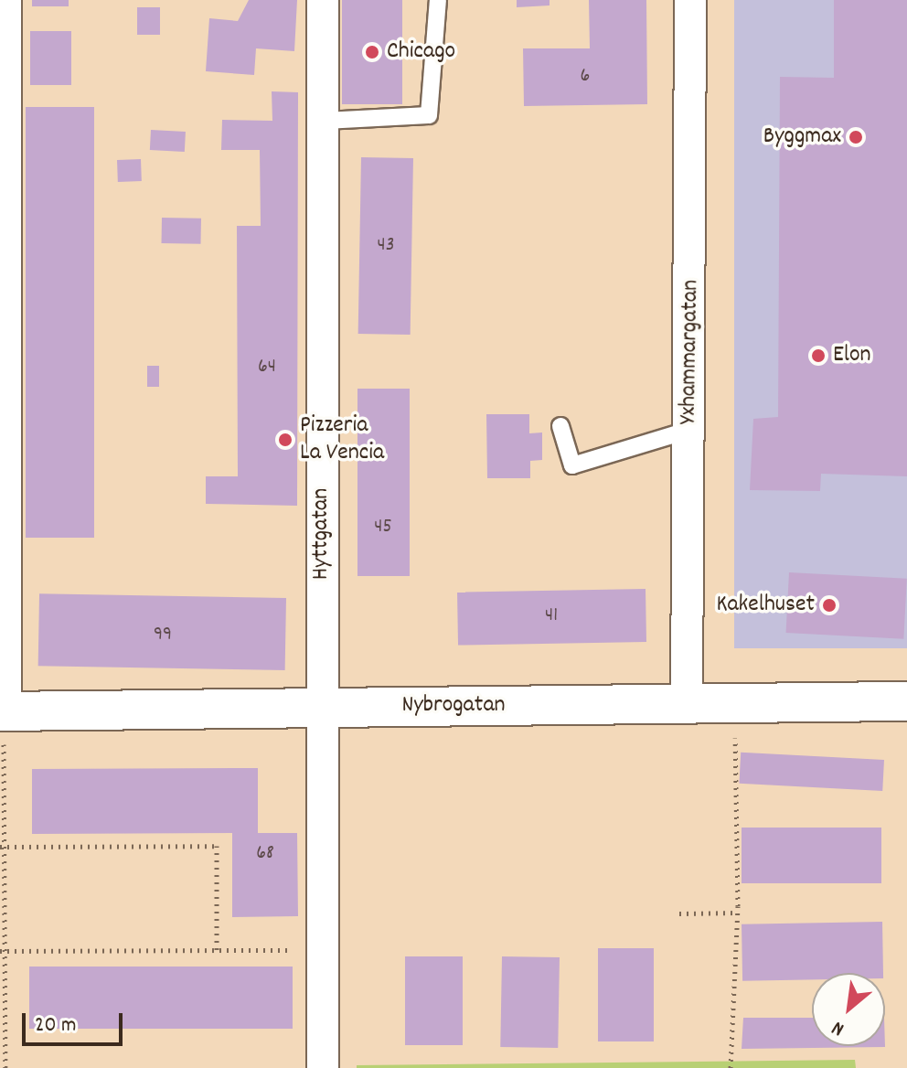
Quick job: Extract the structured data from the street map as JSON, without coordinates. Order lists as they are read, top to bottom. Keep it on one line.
{"streets":{"street":["Yxhammargatan","Hyttgatan","Nybrogatan"]},"crossings":[["Yxhammargatan","Nybrogatan"],["Hyttgatan","Nybrogatan"]],"places":["Chicago","Byggmax","Elon","Pizzeria La Vencia","Kakelhuset"],"house_numbers":["6","43","64","45","41","99","68"],"scale_bar":"20 m","north":"bottom left"}
